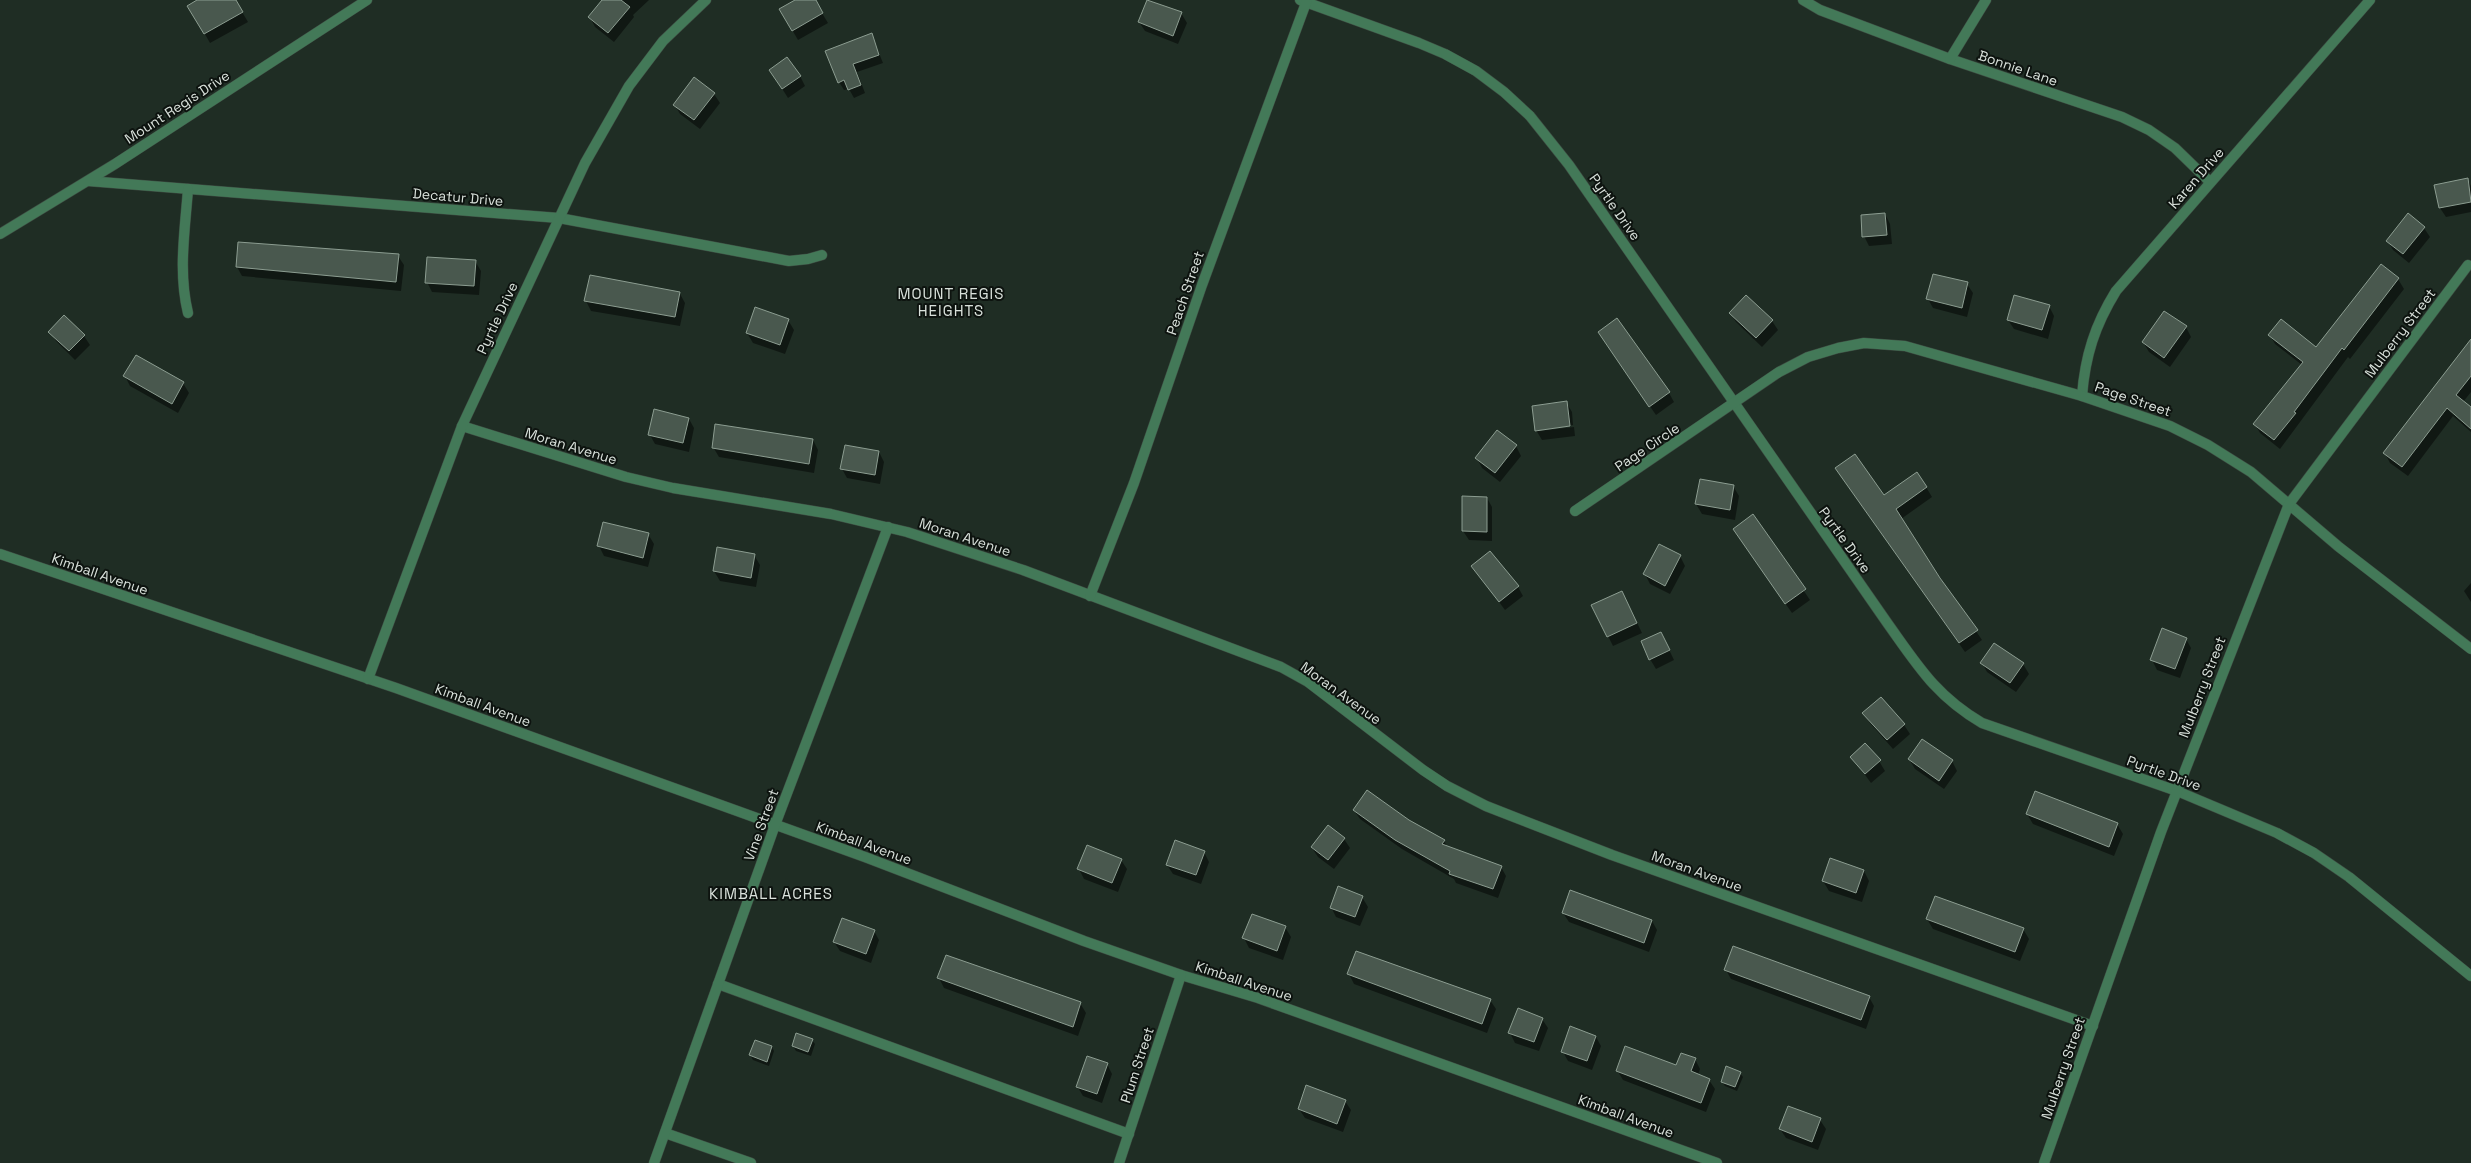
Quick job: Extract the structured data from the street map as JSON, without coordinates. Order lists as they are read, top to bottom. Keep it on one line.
{"streets":{"street":["Bonnie Lane","Mount Regis Drive","Karen Drive","Decatur Drive","Pyrtle Drive","Peach Street","Mulberry Street","Page Street","Moran Avenue","Page Circle","Kimball Avenue","Vine Street","Plum Street"]},"crossings":[["Bonnie Lane","Karen Drive"],["Mount Regis Drive","Decatur Drive"],["Karen Drive","Page Street"],["Decatur Drive","Pyrtle Drive"],["Pyrtle Drive","Peach Street"],["Pyrtle Drive","Mulberry Street"],["Pyrtle Drive","Page Street"],["Pyrtle Drive","Moran Avenue"],["Pyrtle Drive","Page Circle"],["Pyrtle Drive","Kimball Avenue"],["Peach Street","Moran Avenue"],["Mulberry Street","Page Street"],["Mulberry Street","Moran Avenue"],["Page Street","Page Circle"],["Moran Avenue","Vine Street"],["Kimball Avenue","Vine Street"],["Kimball Avenue","Plum Street"]],"districts":["MOUNT REGIS HEIGHTS","KIMBALL ACRES"]}
